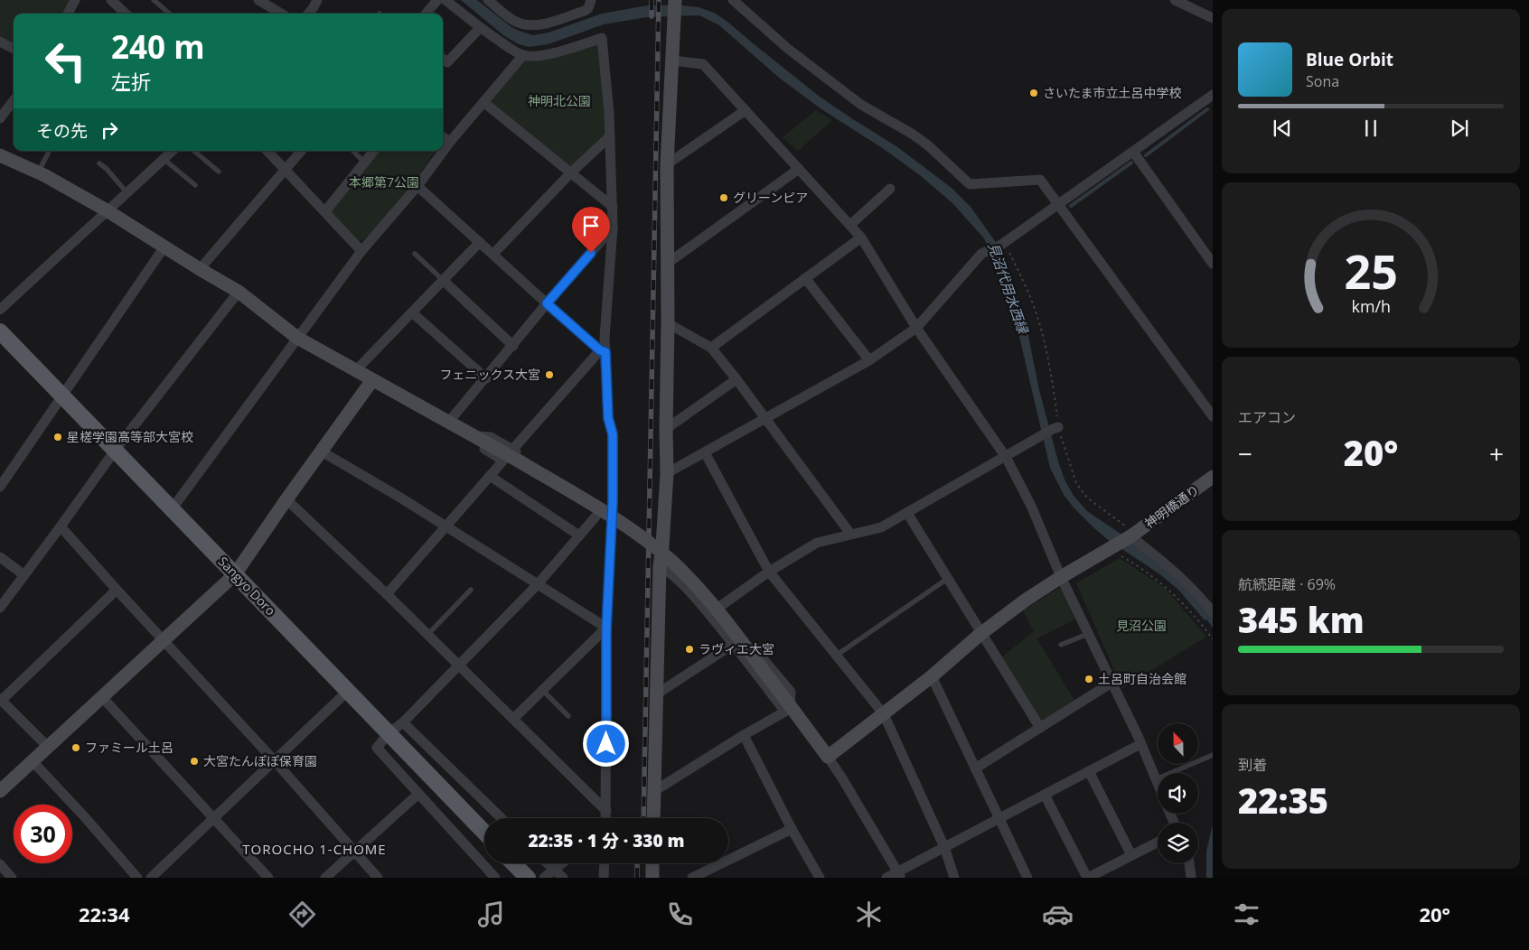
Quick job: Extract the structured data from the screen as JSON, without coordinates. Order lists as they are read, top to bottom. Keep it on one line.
{"streets":{"main road":["Sangyo Doro"],"street":["神明橋通り"]},"districts":["TOROCHO 1-CHOME"],"water":["見沼代用水西縁"],"parks":["神明北公園","本郷第7公園","見沼公園"],"places":["さいたま市立土呂中学校","グリーンピア","フェニックス大宮","星槎学園高等部大宮校","ラヴィエ大宮","土呂町自治会館","ファミール土呂","大宮たんぽぽ保育園"],"north":"top","page":{"turn":["240 m","左折"],"song":["Blue Orbit","Sona"],"then":"その先","tile":["エアコン",["航続距離 · 69%","345 km"],["到着","22:35"]],"heat":["−","20°","+"],"limit":"30","trip":"22:35 · 1 分 · 330 m","tabs":["22:34","20°"],"gauge":["25","km/h"]}}
